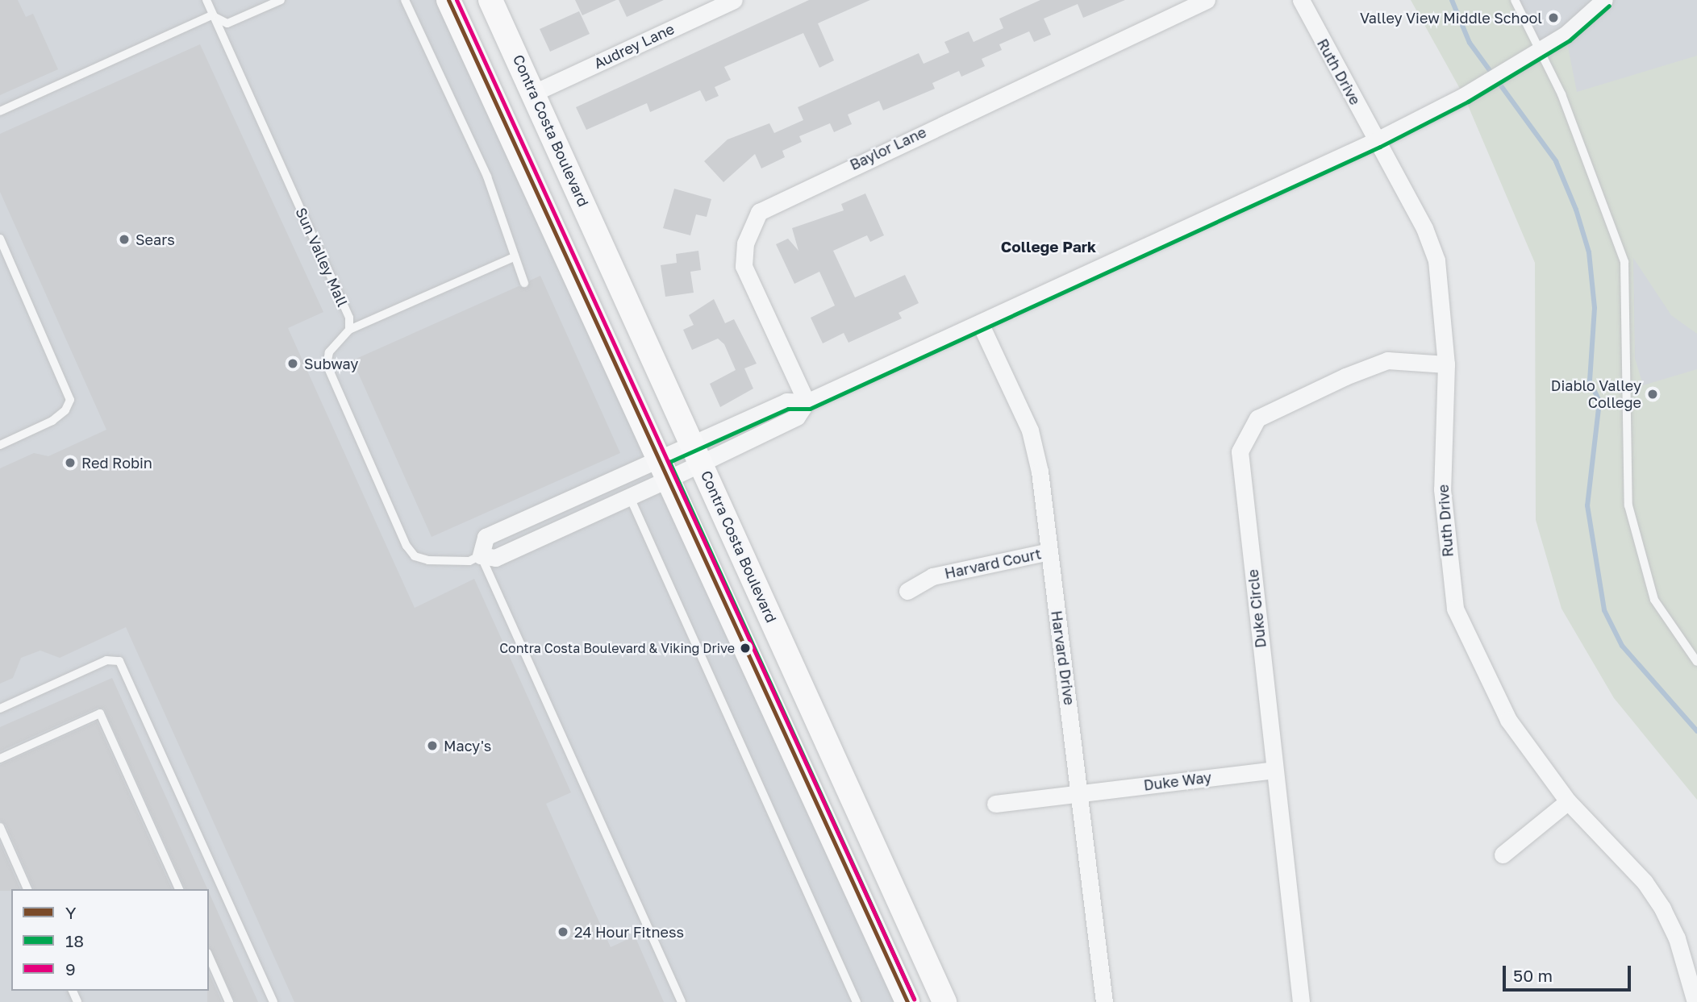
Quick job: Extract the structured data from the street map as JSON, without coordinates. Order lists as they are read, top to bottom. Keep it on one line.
{"streets":{"main road":["Contra Costa Boulevard"],"street":["Audrey Lane","Ruth Drive","Baylor Lane","Harvard Court","Duke Circle","Harvard Drive","Duke Way"],"lane":["Sun Valley Mall"]},"crossings":[["Audrey Lane","Contra Costa Boulevard"],["Ruth Drive","Duke Circle"],["Harvard Court","Harvard Drive"],["Duke Circle","Duke Way"],["Harvard Drive","Duke Way"]],"districts":["College Park"],"places":["Valley View Middle School","Sears","Subway","Diablo Valley College","Red Robin","Contra Costa Boulevard & Viking Drive","Macy's","24 Hour Fitness"],"lines":["transit line Y","transit line 9","transit line 18"],"legend":["Y","18","9"],"scale_bar":"50 m"}
